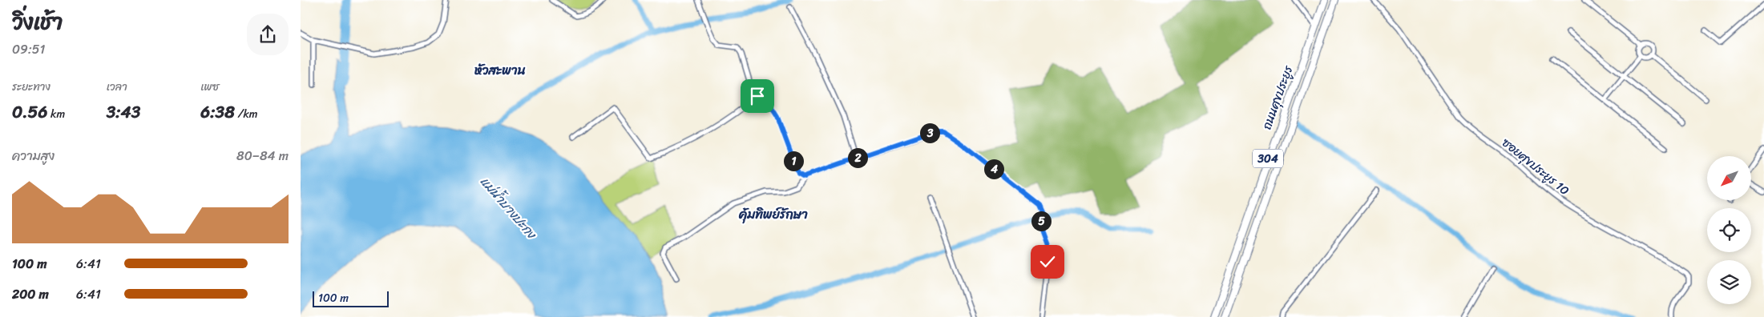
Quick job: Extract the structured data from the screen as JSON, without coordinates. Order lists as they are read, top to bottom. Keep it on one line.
{"streets":{"main road":["ถนนศุขประยูร","304"],"street":["ซอยศุขประยูร 10"]},"districts":["หัวสะพาน","คุ้มทิพย์รักษา"],"water":["แม่น้ำบางปะกง"],"scale_bar":"100 m","north":"bottom left","page":{"heading":["วิ่งเช้า","09:51"],"stats":[["ระยะทาง","0.56 km"],["เวลา","3:43"],["เพซ","6:38 /km"]],"pins":["3","2","1","4","5"],"chart":["ความสูง","80–84 m"],"list":[{"name":"100 m","note":"6:41"},{"name":"200 m","note":"6:41"}],"scale":"100 m"}}
